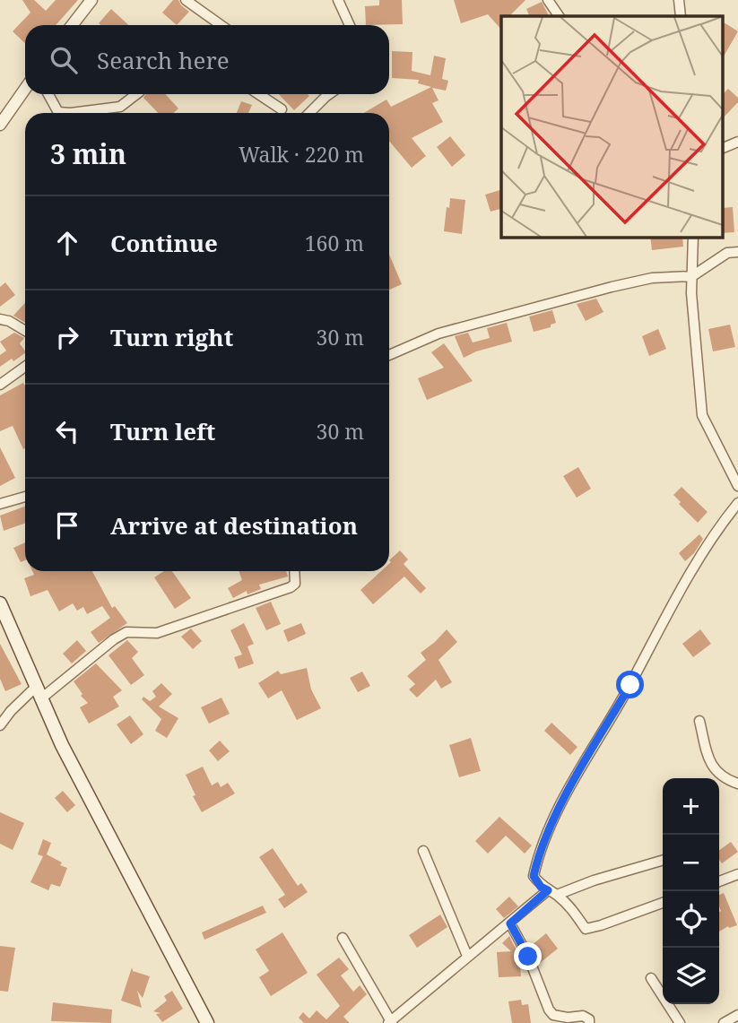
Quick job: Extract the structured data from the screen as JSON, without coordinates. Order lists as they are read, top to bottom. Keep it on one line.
{"page":{"search":"Search here","heading":["3 min","Walk · 220 m"],"list":[["Continue","160 m"],["Turn right","30 m"],["Turn left","30 m"],"Arrive at destination"],"map_buttons":["+","−"]}}
